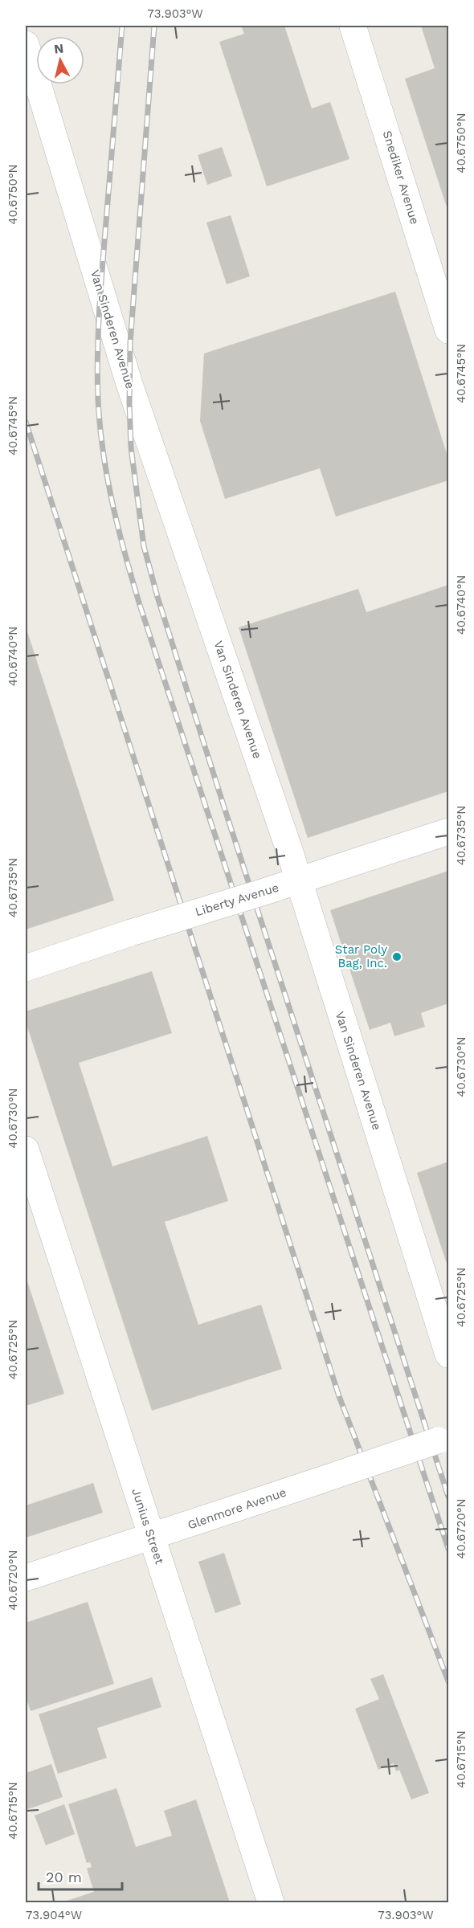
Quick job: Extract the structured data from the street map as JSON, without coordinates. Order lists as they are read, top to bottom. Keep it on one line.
{"streets":{"street":["Snediker Avenue","Van Sinderen Avenue","Liberty Avenue","Glenmore Avenue","Junius Street"]},"crossings":[["Van Sinderen Avenue","Liberty Avenue"],["Glenmore Avenue","Junius Street"]],"places":["Star Poly Bag, Inc."],"scale_bar":"20 m","north":"top","coordinates":["73.903°W","40.6750°N","40.6745°N","40.6740°N","40.6735°N","40.6730°N","40.6725°N","40.6720°N","40.6715°N","73.904°W"]}
